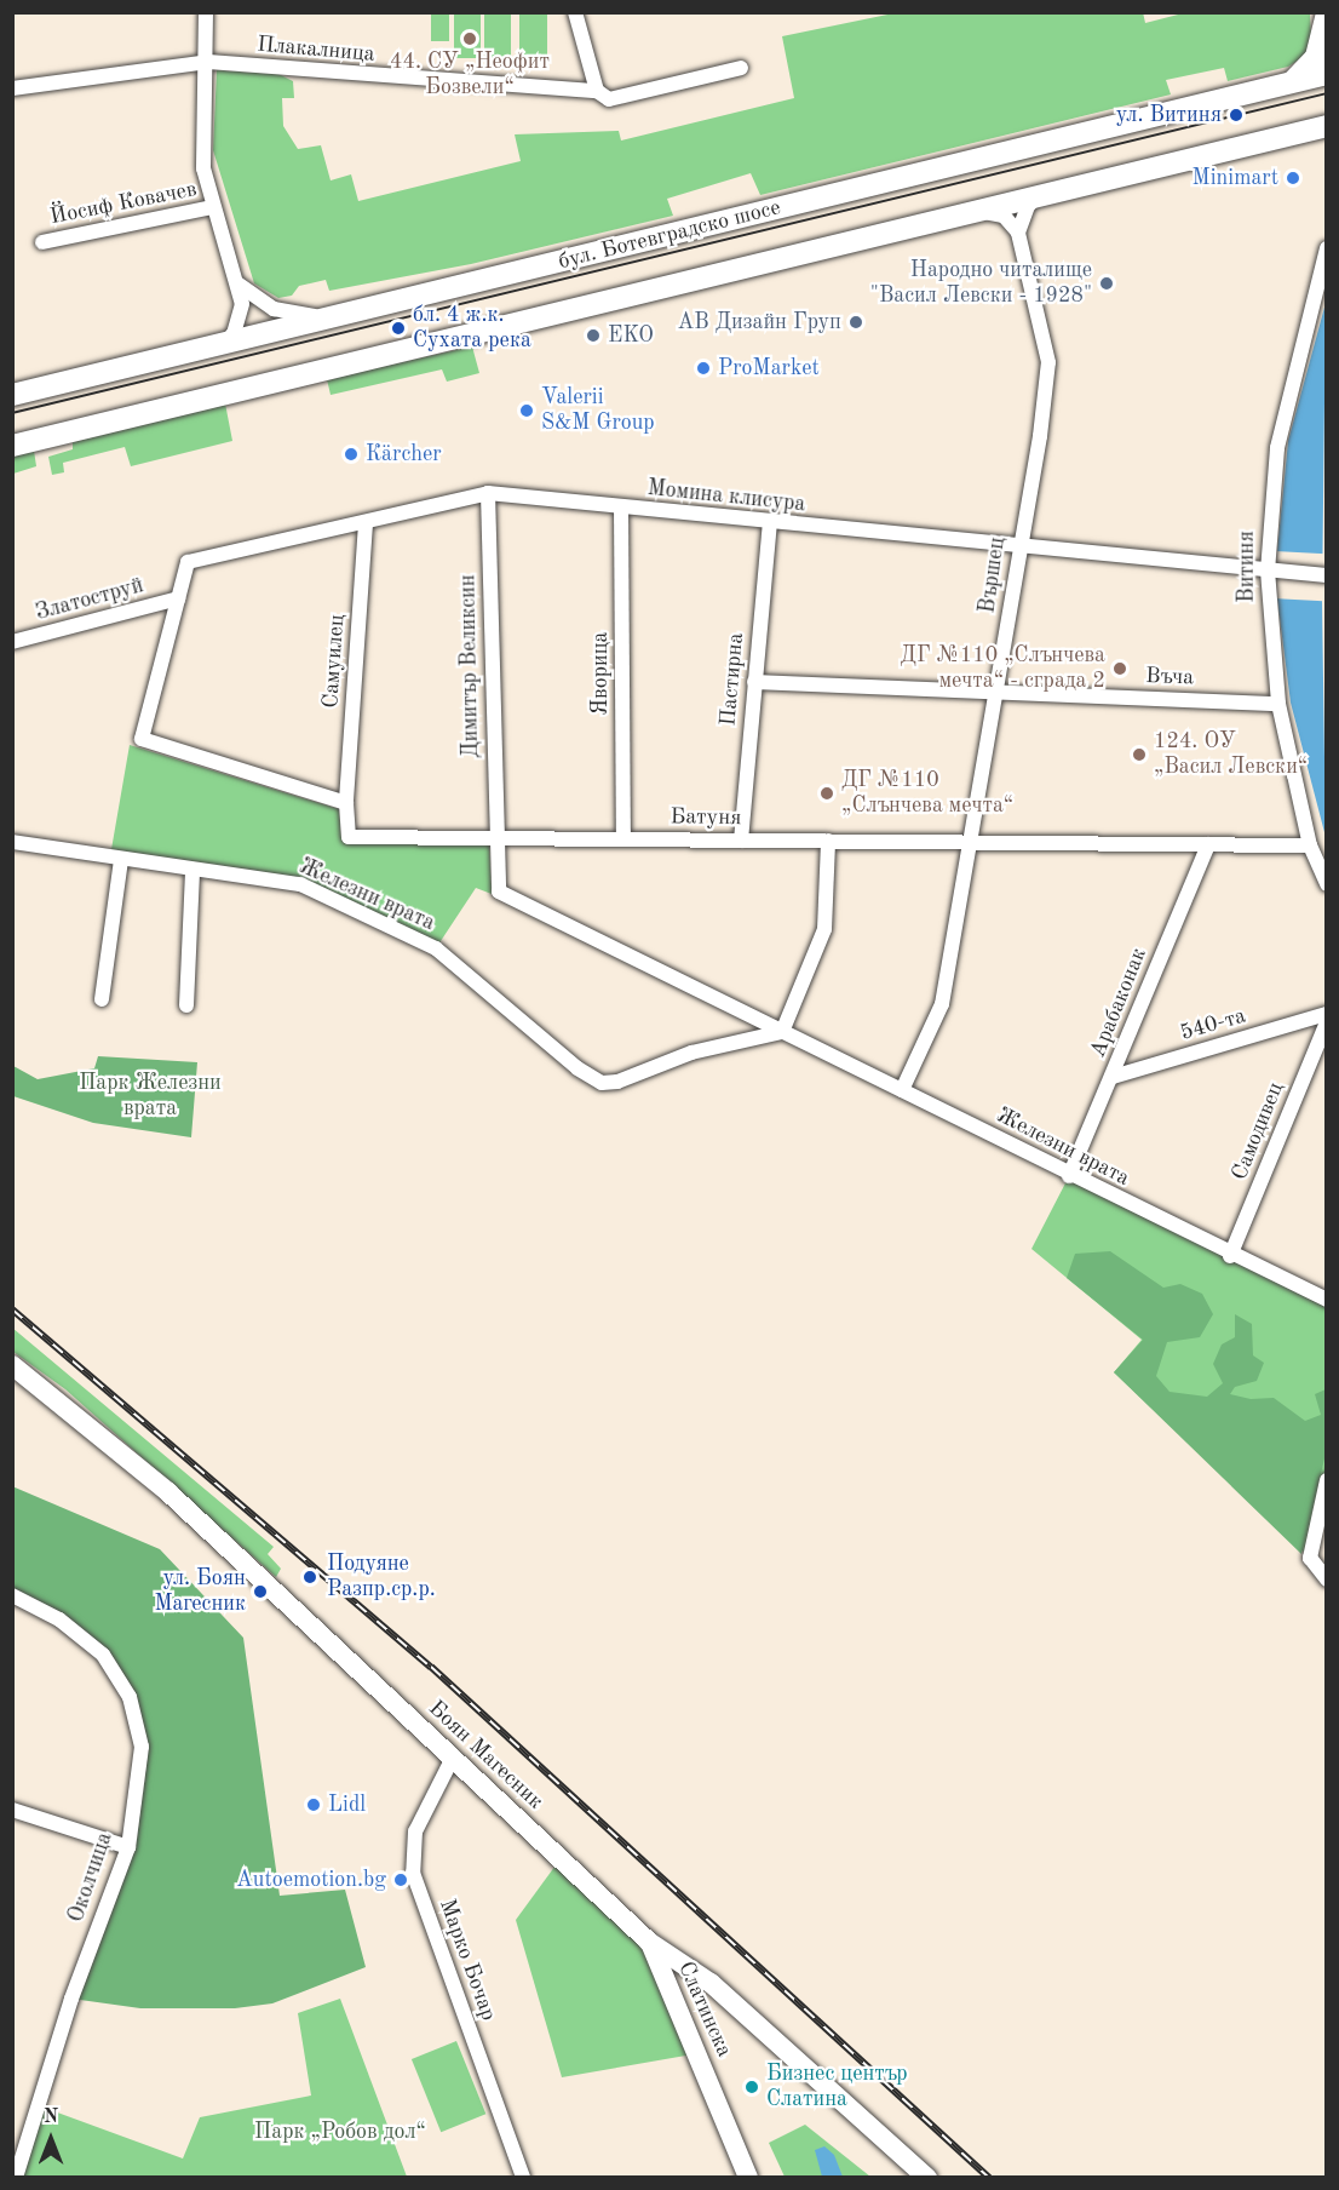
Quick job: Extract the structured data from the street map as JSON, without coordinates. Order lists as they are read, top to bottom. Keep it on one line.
{"streets":{"main road":["бул. Ботевградско шосе"],"street":["Плакалница","Йосиф Ковачев","Момина клисура","Витиня","Вършец","Златоструй","Самуилец","Димитър Великсин","Яворица","Въча","Пастирна","Батуня","Железни врата","Арабаконак","540-та","Самодивец","Боян Магесник","Околчица","Марко Бочар","Слатинска"]},"crossings":[["Момина клисура","Витиня"],["Момина клисура","Вършец"],["Момина клисура","Златоструй"],["Момина клисура","Самуилец"],["Момина клисура","Димитър Великсин"],["Момина клисура","Яворица"],["Момина клисура","Пастирна"],["Витиня","Въча"],["Витиня","Батуня"],["Вършец","Въча"],["Вършец","Батуня"],["Вършец","Железни врата"],["Самуилец","Батуня"],["Димитър Великсин","Батуня"],["Димитър Великсин","Железни врата"],["Яворица","Батуня"],["Въча","Пастирна"],["Пастирна","Батуня"],["Батуня","Железни врата"],["Батуня","Арабаконак"],["Железни врата","Арабаконак"],["Железни врата","Самодивец"],["Арабаконак","540-та"],["Боян Магесник","Марко Бочар"],["Боян Магесник","Слатинска"]],"parks":["Парк Железни врата","Парк „Робов дол“"],"places":["44. СУ „Неофит Бозвели“","ул. Витиня","Minimart","Народно читалище \"Васил Левски - 1928\"","АВ Дизайн Груп","бл. 4 ж.к. Сухата река","EKO","ProMarket","Valerii S&M Group","Кärcher","ДГ №110 „Слънчева мечта“ - сграда 2","124. ОУ „Васил Левски“","ДГ №110 „Слънчева мечта“","Подуяне Разпр.ср.р.","ул. Боян Магесник","Lidl","Autoemotion.bg","Бизнес център Слатина"],"north":"top"}
